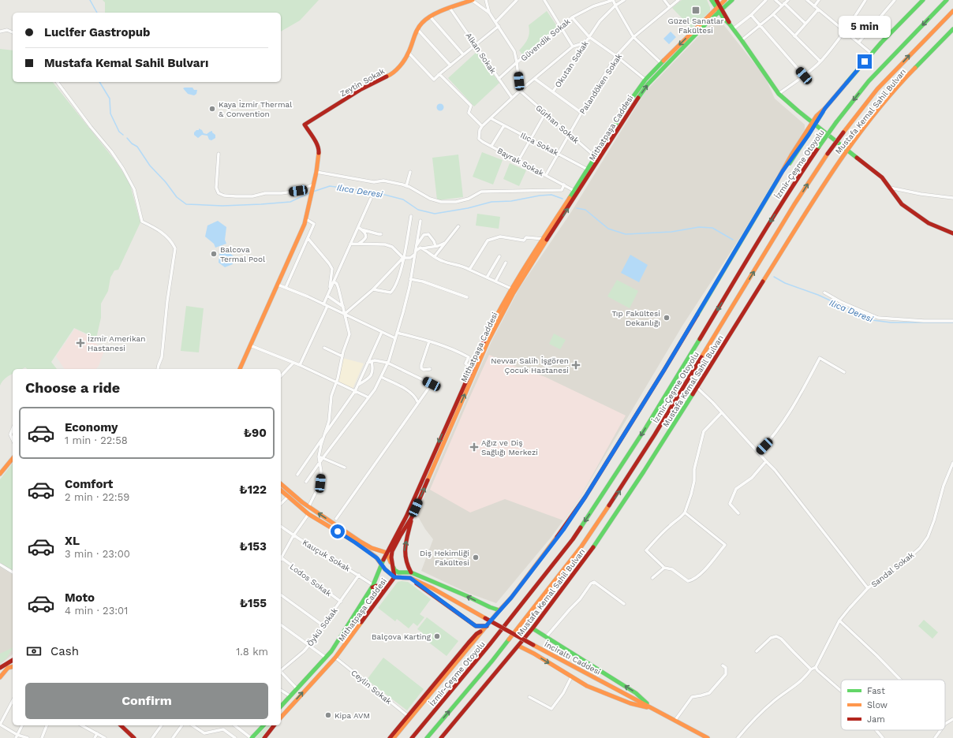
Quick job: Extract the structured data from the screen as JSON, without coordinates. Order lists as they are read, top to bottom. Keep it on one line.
{"streets":{"main road":["Zeytin Sokak","Mustafa Kemal Sahil Bulvarı","Mithatpaşa Caddesi","İzmir-Çeşme Otoyolu","İnciraltı Caddesi"],"street":["Güvendik Sokak","Alkan Sokak","Okutan Sokak","Palandöken Sokak","Gürhan Sokak","Ilıca Sokak","Bayrak Sokak","Kauçuk Sokak","Sandal Sokak","Lodos Sokak","Öykü Sokak","Ceylin Sokak"]},"crossings":[["Güvendik Sokak","Alkan Sokak"],["Alkan Sokak","Zeytin Sokak"],["Palandöken Sokak","Gürhan Sokak"],["Palandöken Sokak","Ilıca Sokak"],["Palandöken Sokak","Bayrak Sokak"],["Gürhan Sokak","Mithatpaşa Caddesi"],["Mithatpaşa Caddesi","Ilıca Sokak"],["Mithatpaşa Caddesi","Bayrak Sokak"],["Mithatpaşa Caddesi","Kauçuk Sokak"],["Mithatpaşa Caddesi","Ceylin Sokak"],["Kauçuk Sokak","Öykü Sokak"],["Lodos Sokak","Öykü Sokak"]],"water":["Ilıca Deresi"],"places":{"transit":["Güzel Sanatlar Fakültesi"],"other":["Kaya İzmir Thermal & Convention","Balcova Termal Pool","Tıp Fakültesi Dekanlığı","Diş Hekimliği Fakültesi","Balçova Karting","Kipa AVM"],"health":["İzmir Amerikan Hastanesi","Nevvar Salih İşgören Çocuk Hastanesi","Ağız ve Diş Sağlığı Merkezi"]},"legend":["Fast","Slow","Jam"],"page":{"banner":["Luclfer Gastropub","Mustafa Kemal Sahil Bulvarı"],"bubble":"5 min","heading":"Choose a ride","list":[{"name":"Economy","note":"1 min · 22:58","value":"₺90"},{"name":"Comfort","note":"2 min · 22:59","value":"₺122"},{"name":"XL","note":"3 min · 23:00","value":"₺153"},{"name":"Moto","note":"4 min · 23:01","value":"₺155"}],"pay":["Cash","1.8 km"],"buttons":"Confirm"}}
